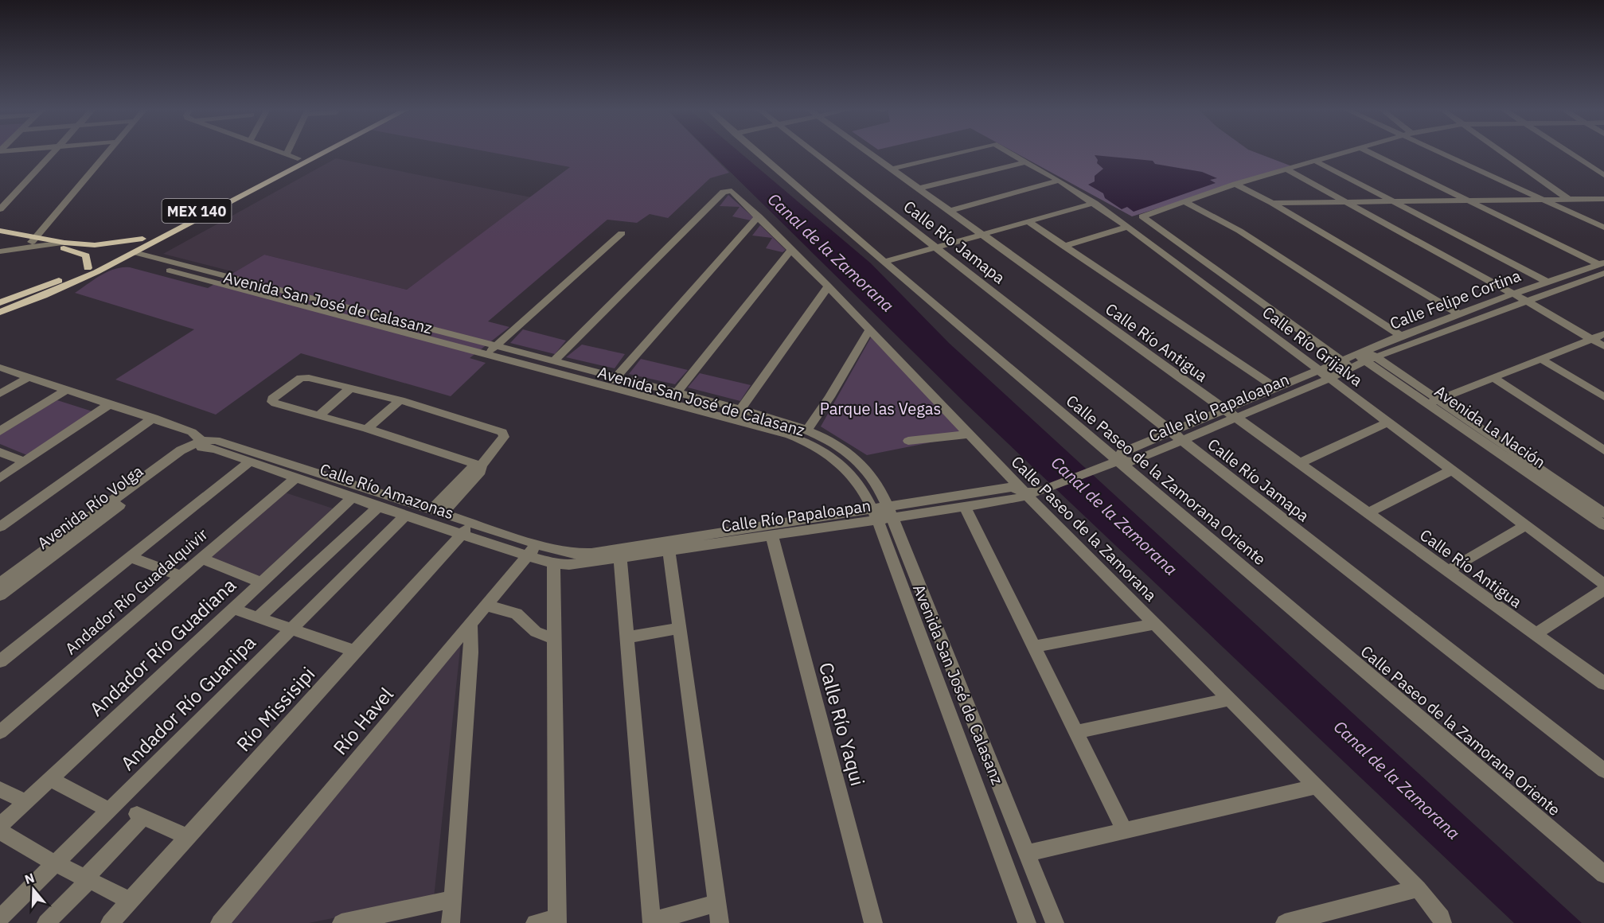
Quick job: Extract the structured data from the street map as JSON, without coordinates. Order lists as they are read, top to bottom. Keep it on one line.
{"streets":{"main road":["MEX 140"],"street":["Calle Río Jamapa","Calle Felipe Cortina","Avenida San José de Calasanz","Calle Río Antigua","Calle Río Grijalva","Calle Río Papaloapan","Avenida La Nación","Calle Paseo de la Zamorana Oriente","Calle Río Amazonas","Avenida Río Volga","Calle Paseo de la Zamorana","Andador Río Guadalquivir","Andador Río Guadiana","Andador Río Guanipa","Río Missisipi","Río Havel","Calle Río Yaqui"]},"crossings":[["MEX 140","Avenida San José de Calasanz"],["Calle Río Jamapa","Calle Río Papaloapan"],["Calle Felipe Cortina","Calle Río Grijalva"],["Calle Felipe Cortina","Calle Río Papaloapan"],["Calle Felipe Cortina","Avenida La Nación"],["Avenida San José de Calasanz","Calle Río Papaloapan"],["Avenida San José de Calasanz","Calle Paseo de la Zamorana"],["Calle Río Antigua","Calle Río Grijalva"],["Calle Río Antigua","Calle Río Papaloapan"],["Calle Río Grijalva","Calle Río Papaloapan"],["Calle Río Papaloapan","Calle Paseo de la Zamorana Oriente"],["Calle Río Papaloapan","Calle Río Amazonas"],["Calle Río Papaloapan","Calle Paseo de la Zamorana"],["Calle Río Papaloapan","Calle Río Yaqui"],["Calle Río Amazonas","Avenida Río Volga"],["Calle Río Amazonas","Andador Río Guadalquivir"],["Calle Río Amazonas","Andador Río Guadiana"],["Calle Río Amazonas","Andador Río Guanipa"],["Calle Río Amazonas","Río Missisipi"],["Calle Río Amazonas","Río Havel"]],"water":["Canal de la Zamorana"],"parks":["Parque las Vegas"],"north":"top"}
